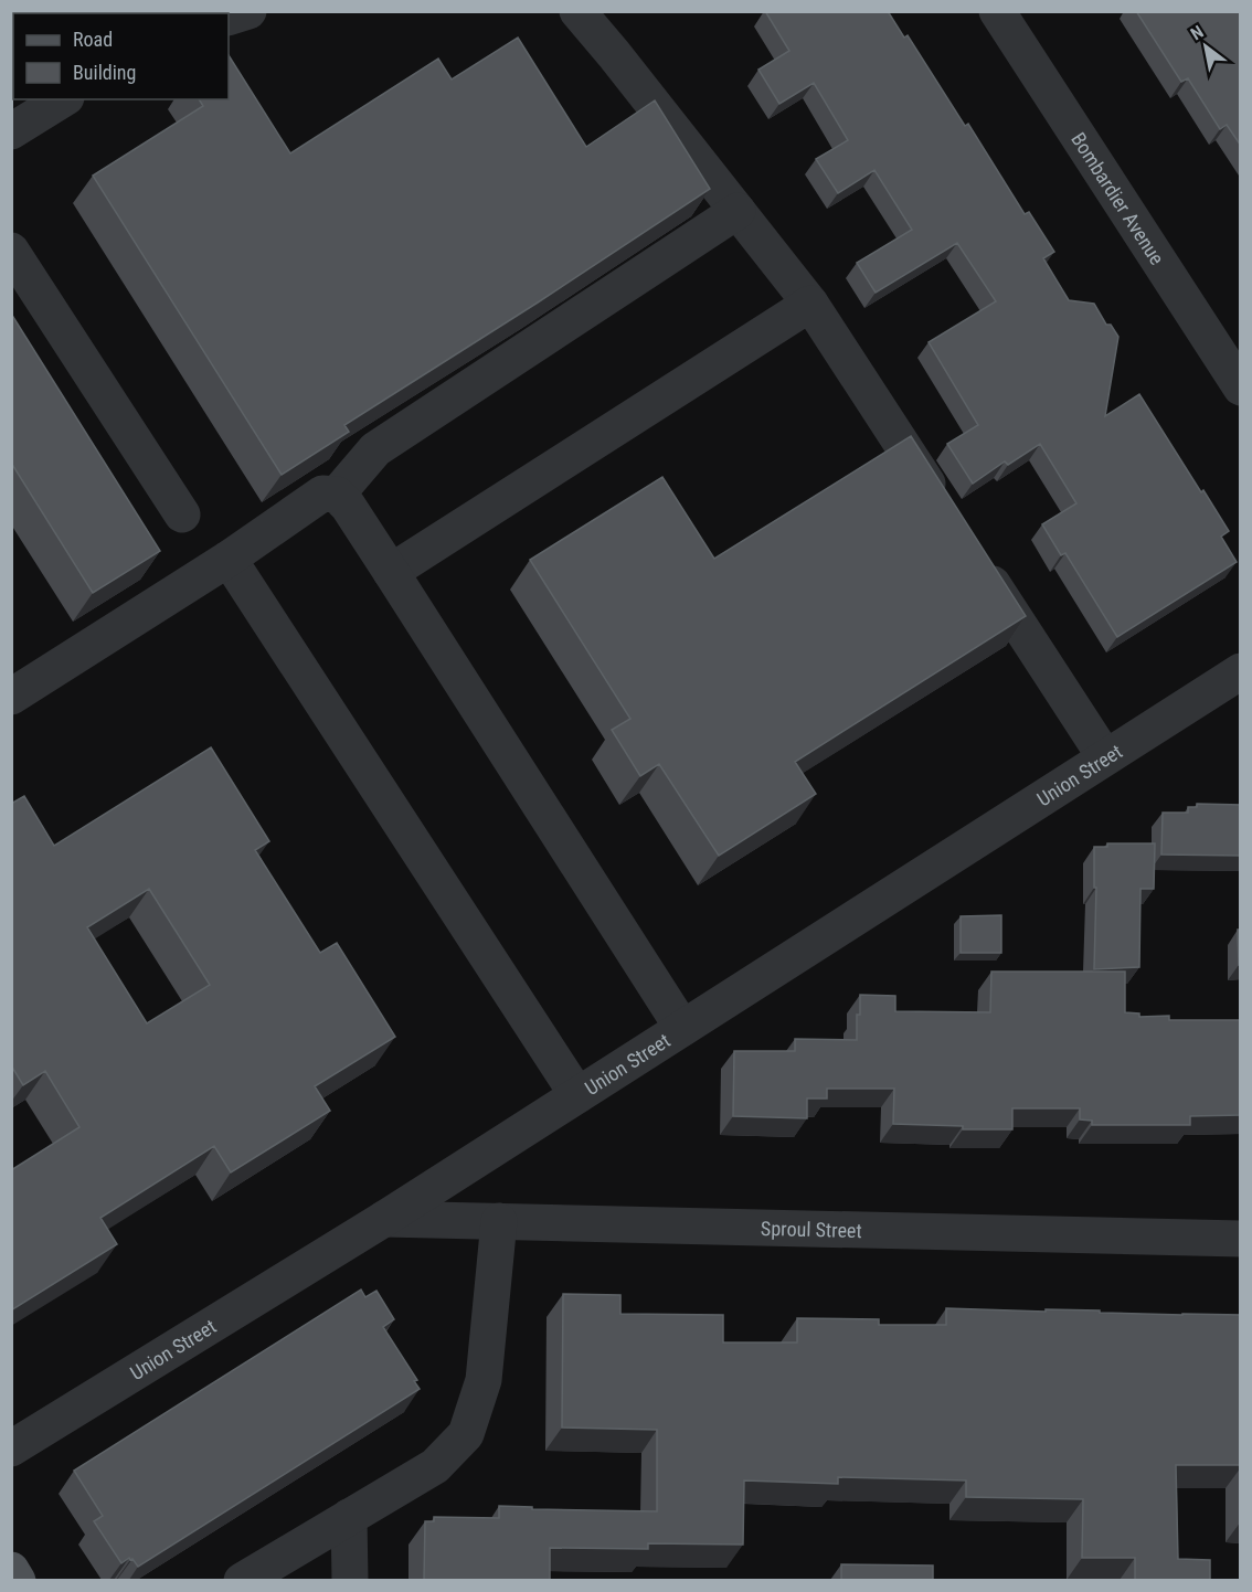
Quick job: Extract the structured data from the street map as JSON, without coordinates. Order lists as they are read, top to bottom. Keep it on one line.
{"streets":{"street":["Bombardier Avenue","Union Street","Sproul Street"]},"crossings":[["Union Street","Sproul Street"]],"legend":["Road","Building"],"north":"top left"}
